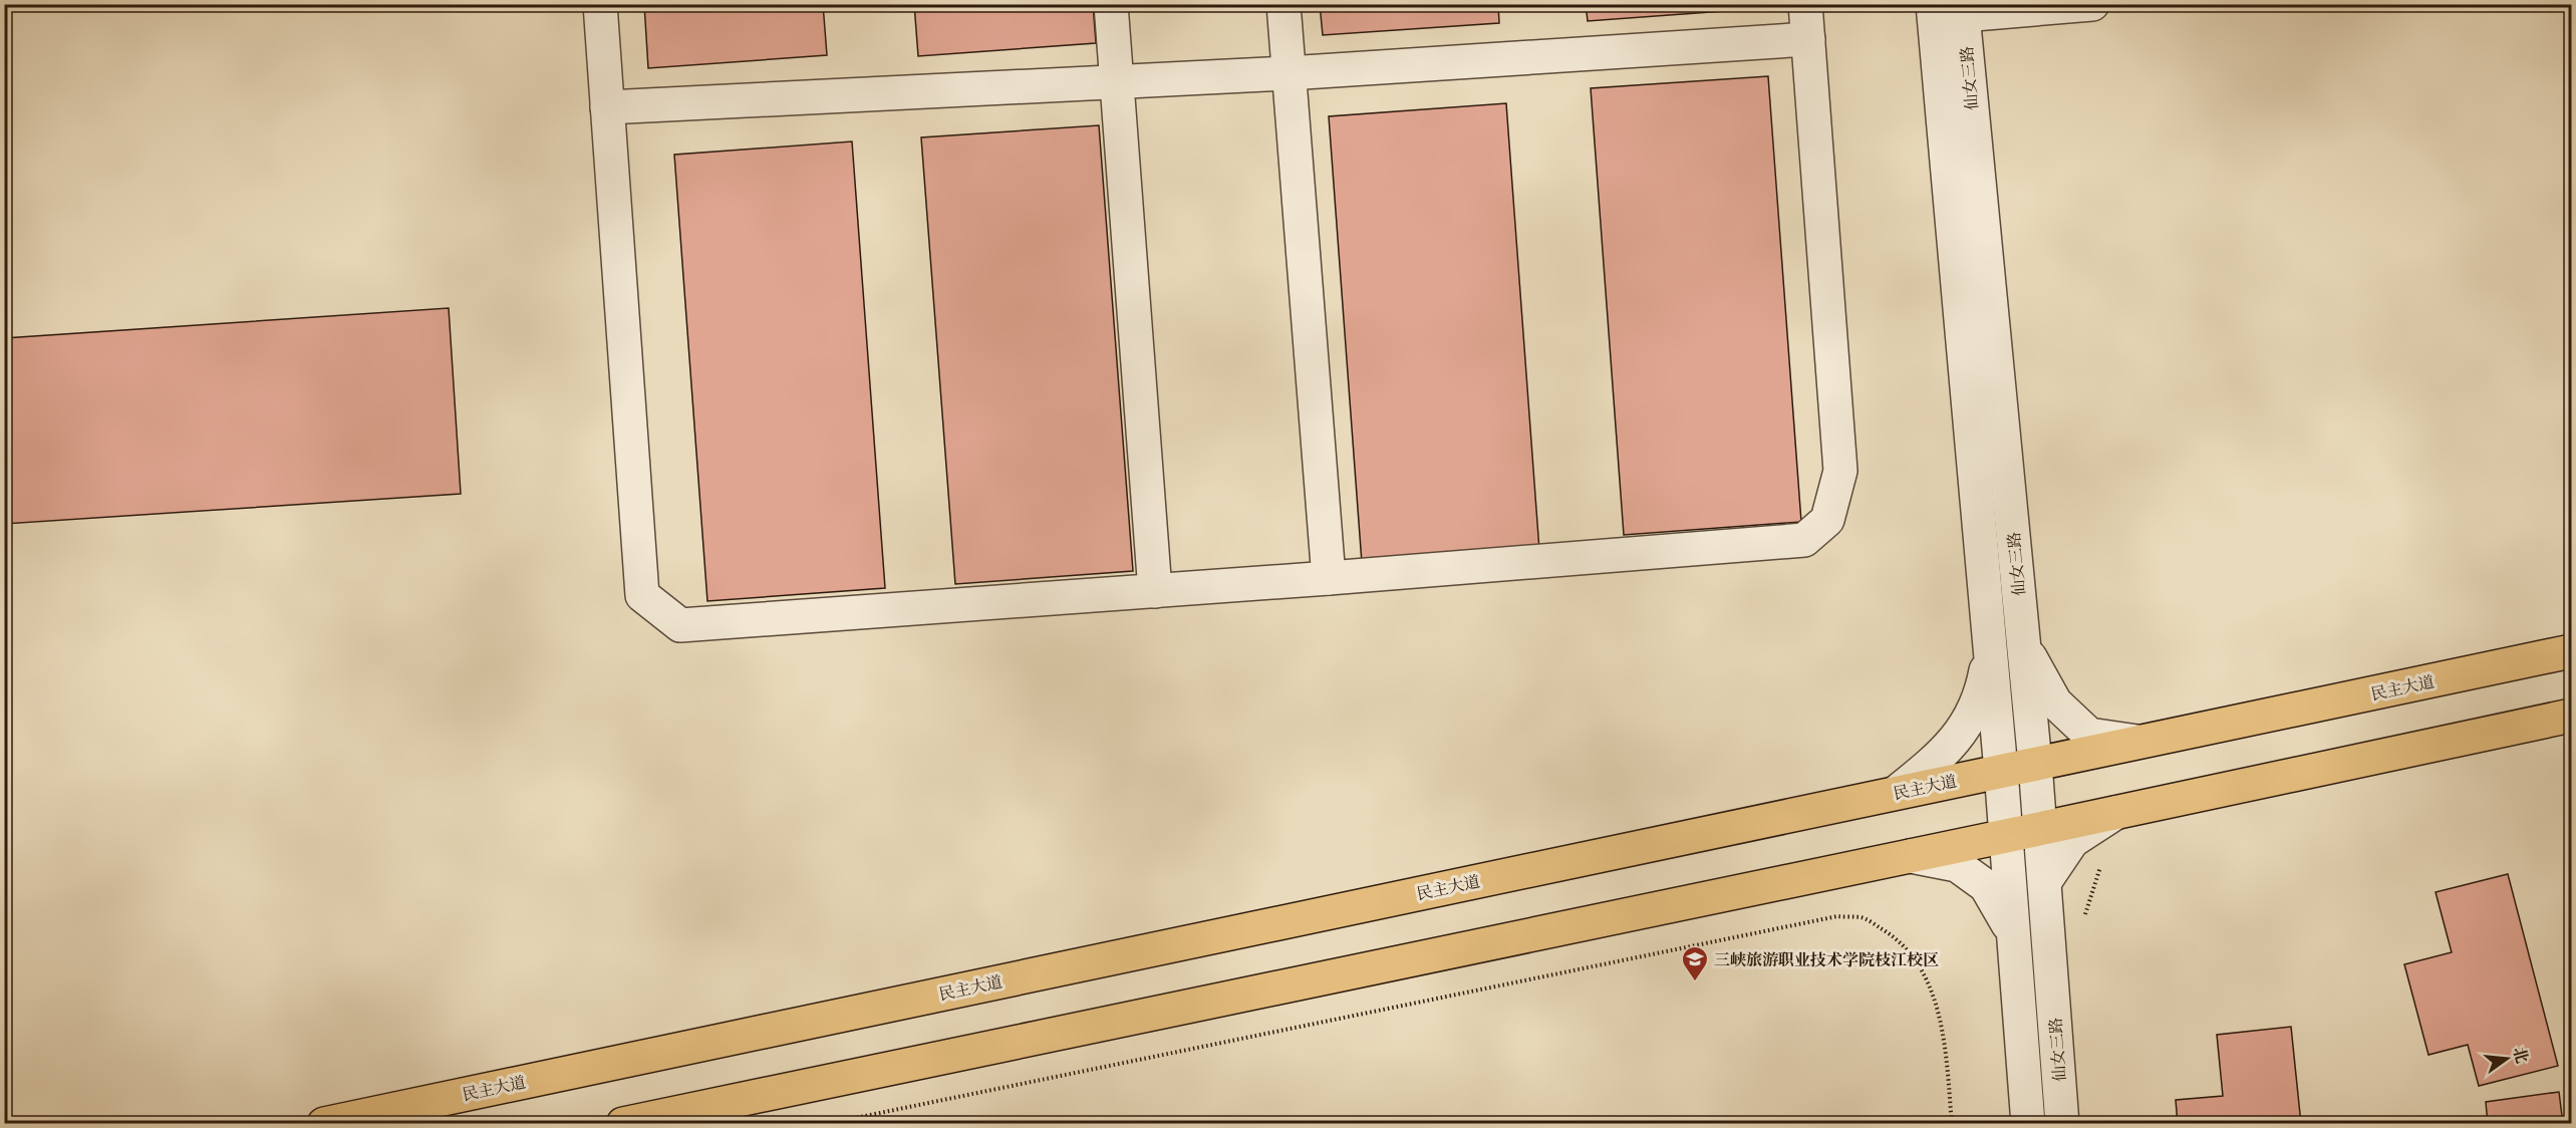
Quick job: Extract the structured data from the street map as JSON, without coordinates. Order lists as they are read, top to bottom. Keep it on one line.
{"streets":{"main road":["民主大道"],"street":["仙女三路"]},"crossings":[["仙女三路","民主大道"]],"places":{"school or university":["三峡旅游职业技术学院枝江校区"]},"north":"right"}
